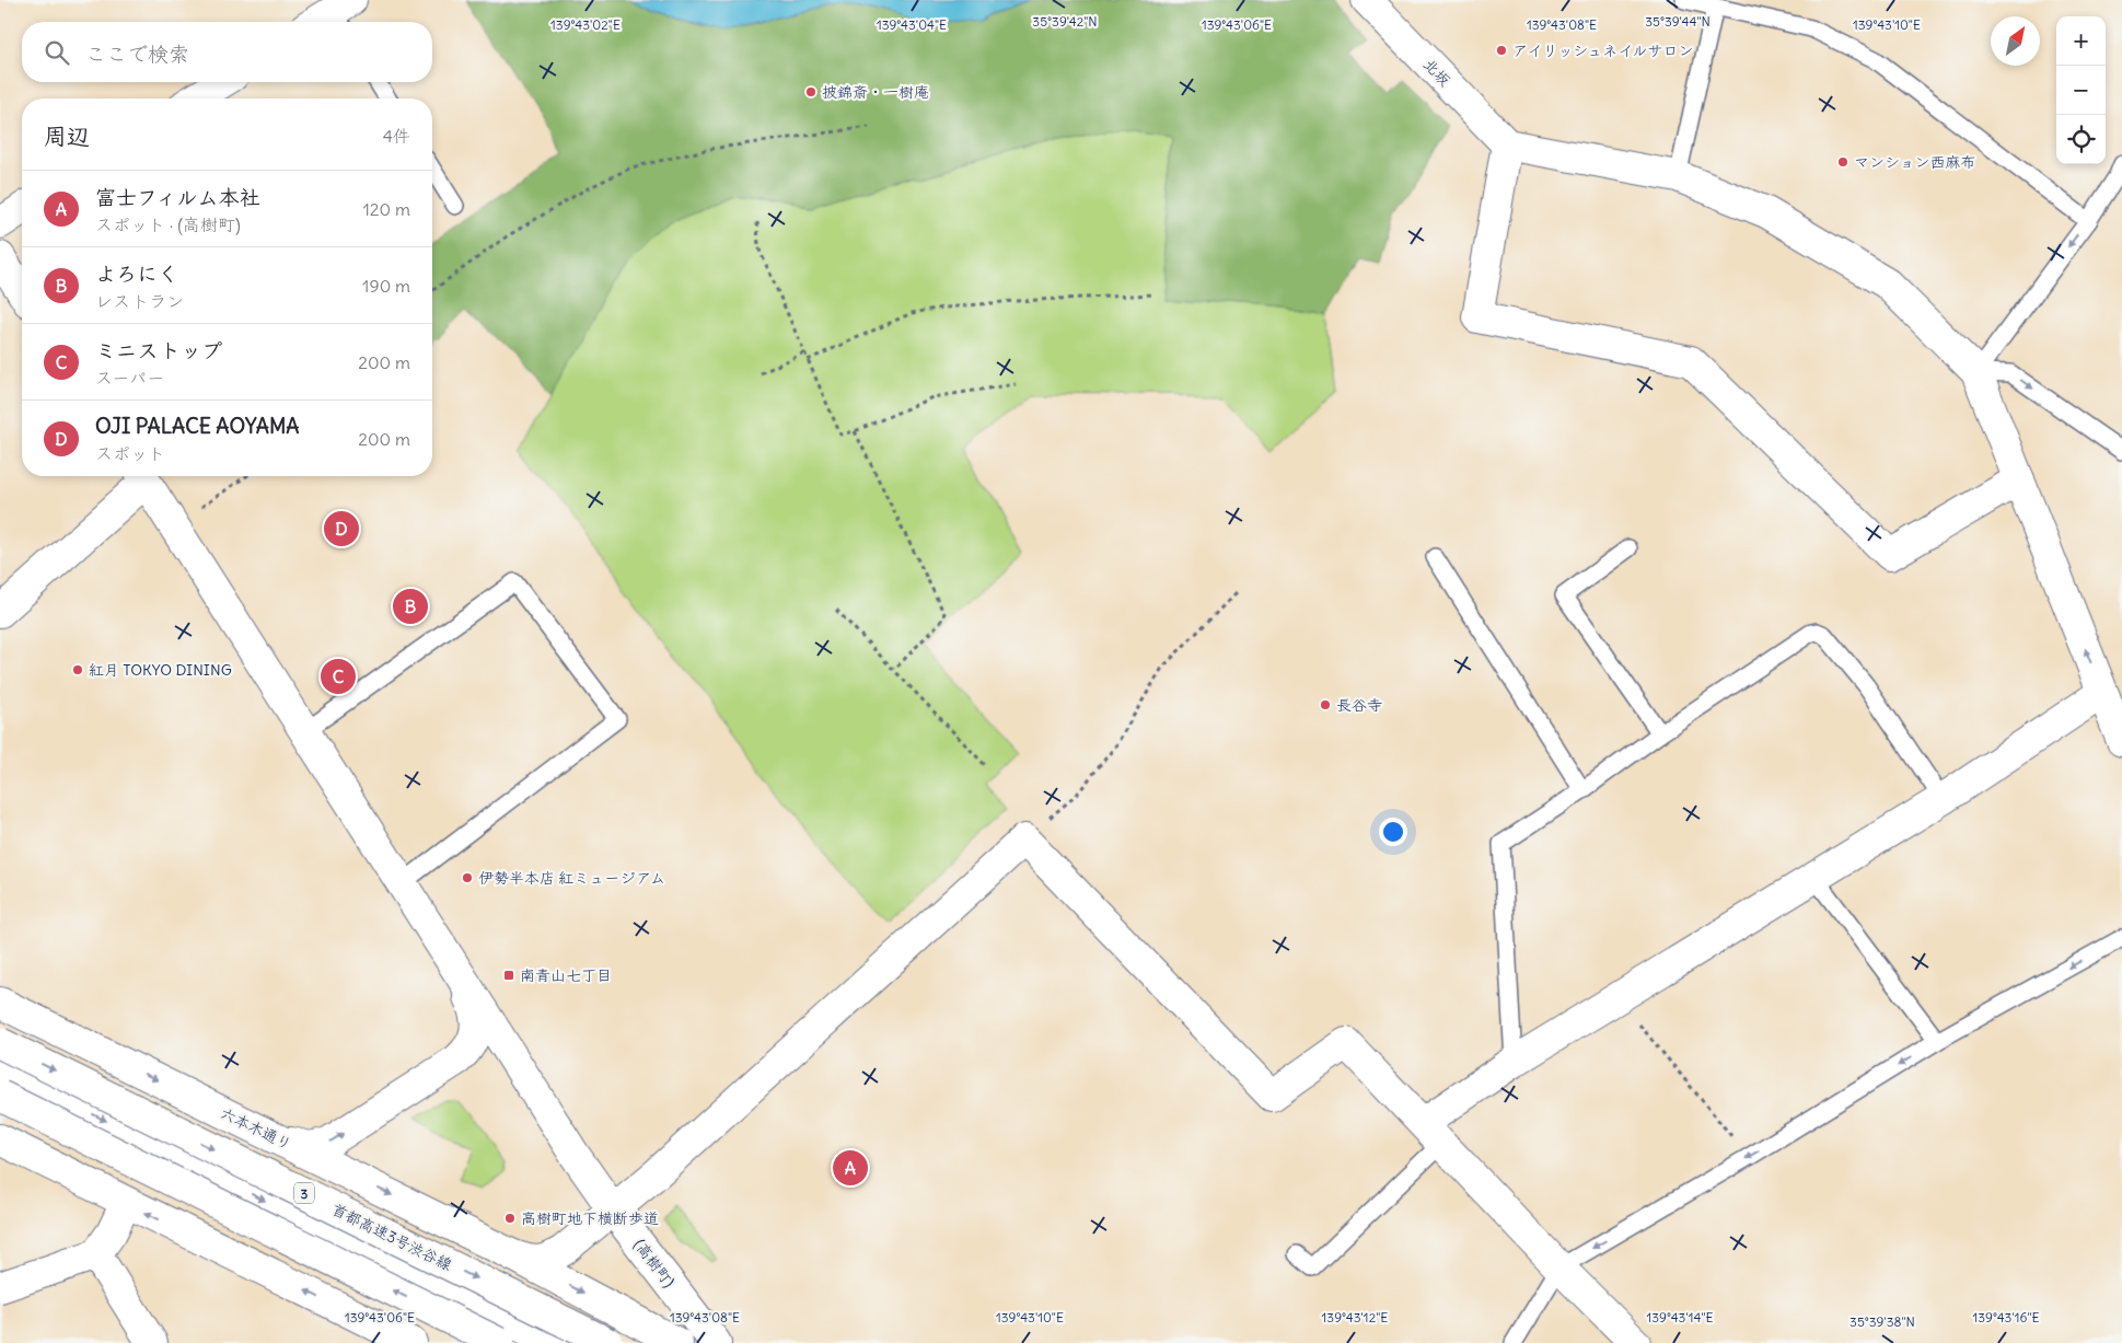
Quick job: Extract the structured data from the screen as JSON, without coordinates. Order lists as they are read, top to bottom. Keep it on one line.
{"streets":{"main road":["北坂","六本木通り","3","首都高速3号渋谷線","(高樹町)"]},"places":{"other":["アイリッシュネイルサロン","披錦斎・一樹庵","マンション西麻布","紅月 TOKYO DINING","長谷寺","伊勢半本店 紅ミュージアム","高樹町地下横断歩道"],"transit":["南青山七丁目"]},"north":"top right","page":{"map_buttons":["+","−"],"search":"ここで検索","heading":["周辺","4件"],"list":[{"mark":"A","name":"富士フィルム本社","note":"スポット · (高樹町)","value":"120 m"},{"mark":"B","name":"よろにく","note":"レストラン","value":"190 m"},{"mark":"C","name":"ミニストップ","note":"スーパー","value":"200 m"},{"mark":"D","name":"OJI PALACE AOYAMA","note":"スポット","value":"200 m"}],"pins":["D","B","C","A"]},"coordinates":["35°39'42\"N","35°39'44\"N","139°43'02\"E","139°43'04\"E","139°43'06\"E","139°43'08\"E","139°43'10\"E","139°43'12\"E","139°43'14\"E","139°43'16\"E","35°39'38\"N"]}
